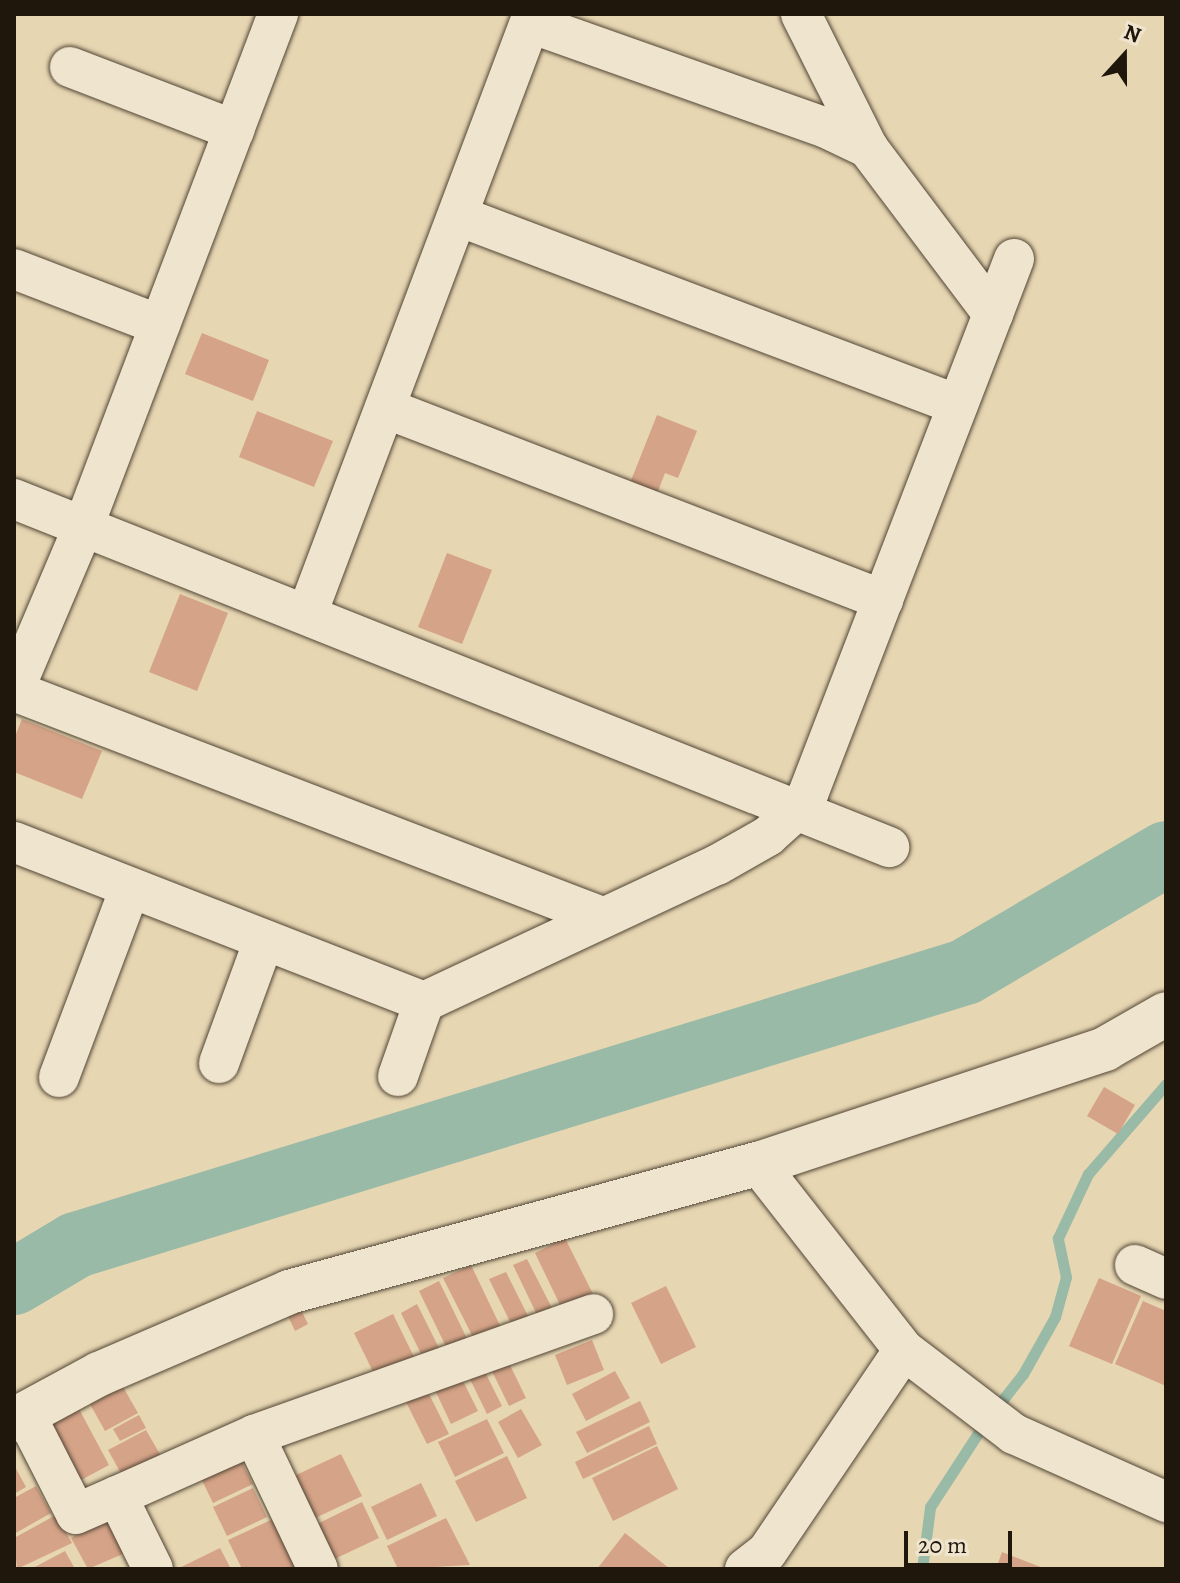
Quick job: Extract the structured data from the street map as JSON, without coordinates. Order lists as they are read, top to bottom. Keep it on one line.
{"scale_bar":"20 m","north":"top"}
